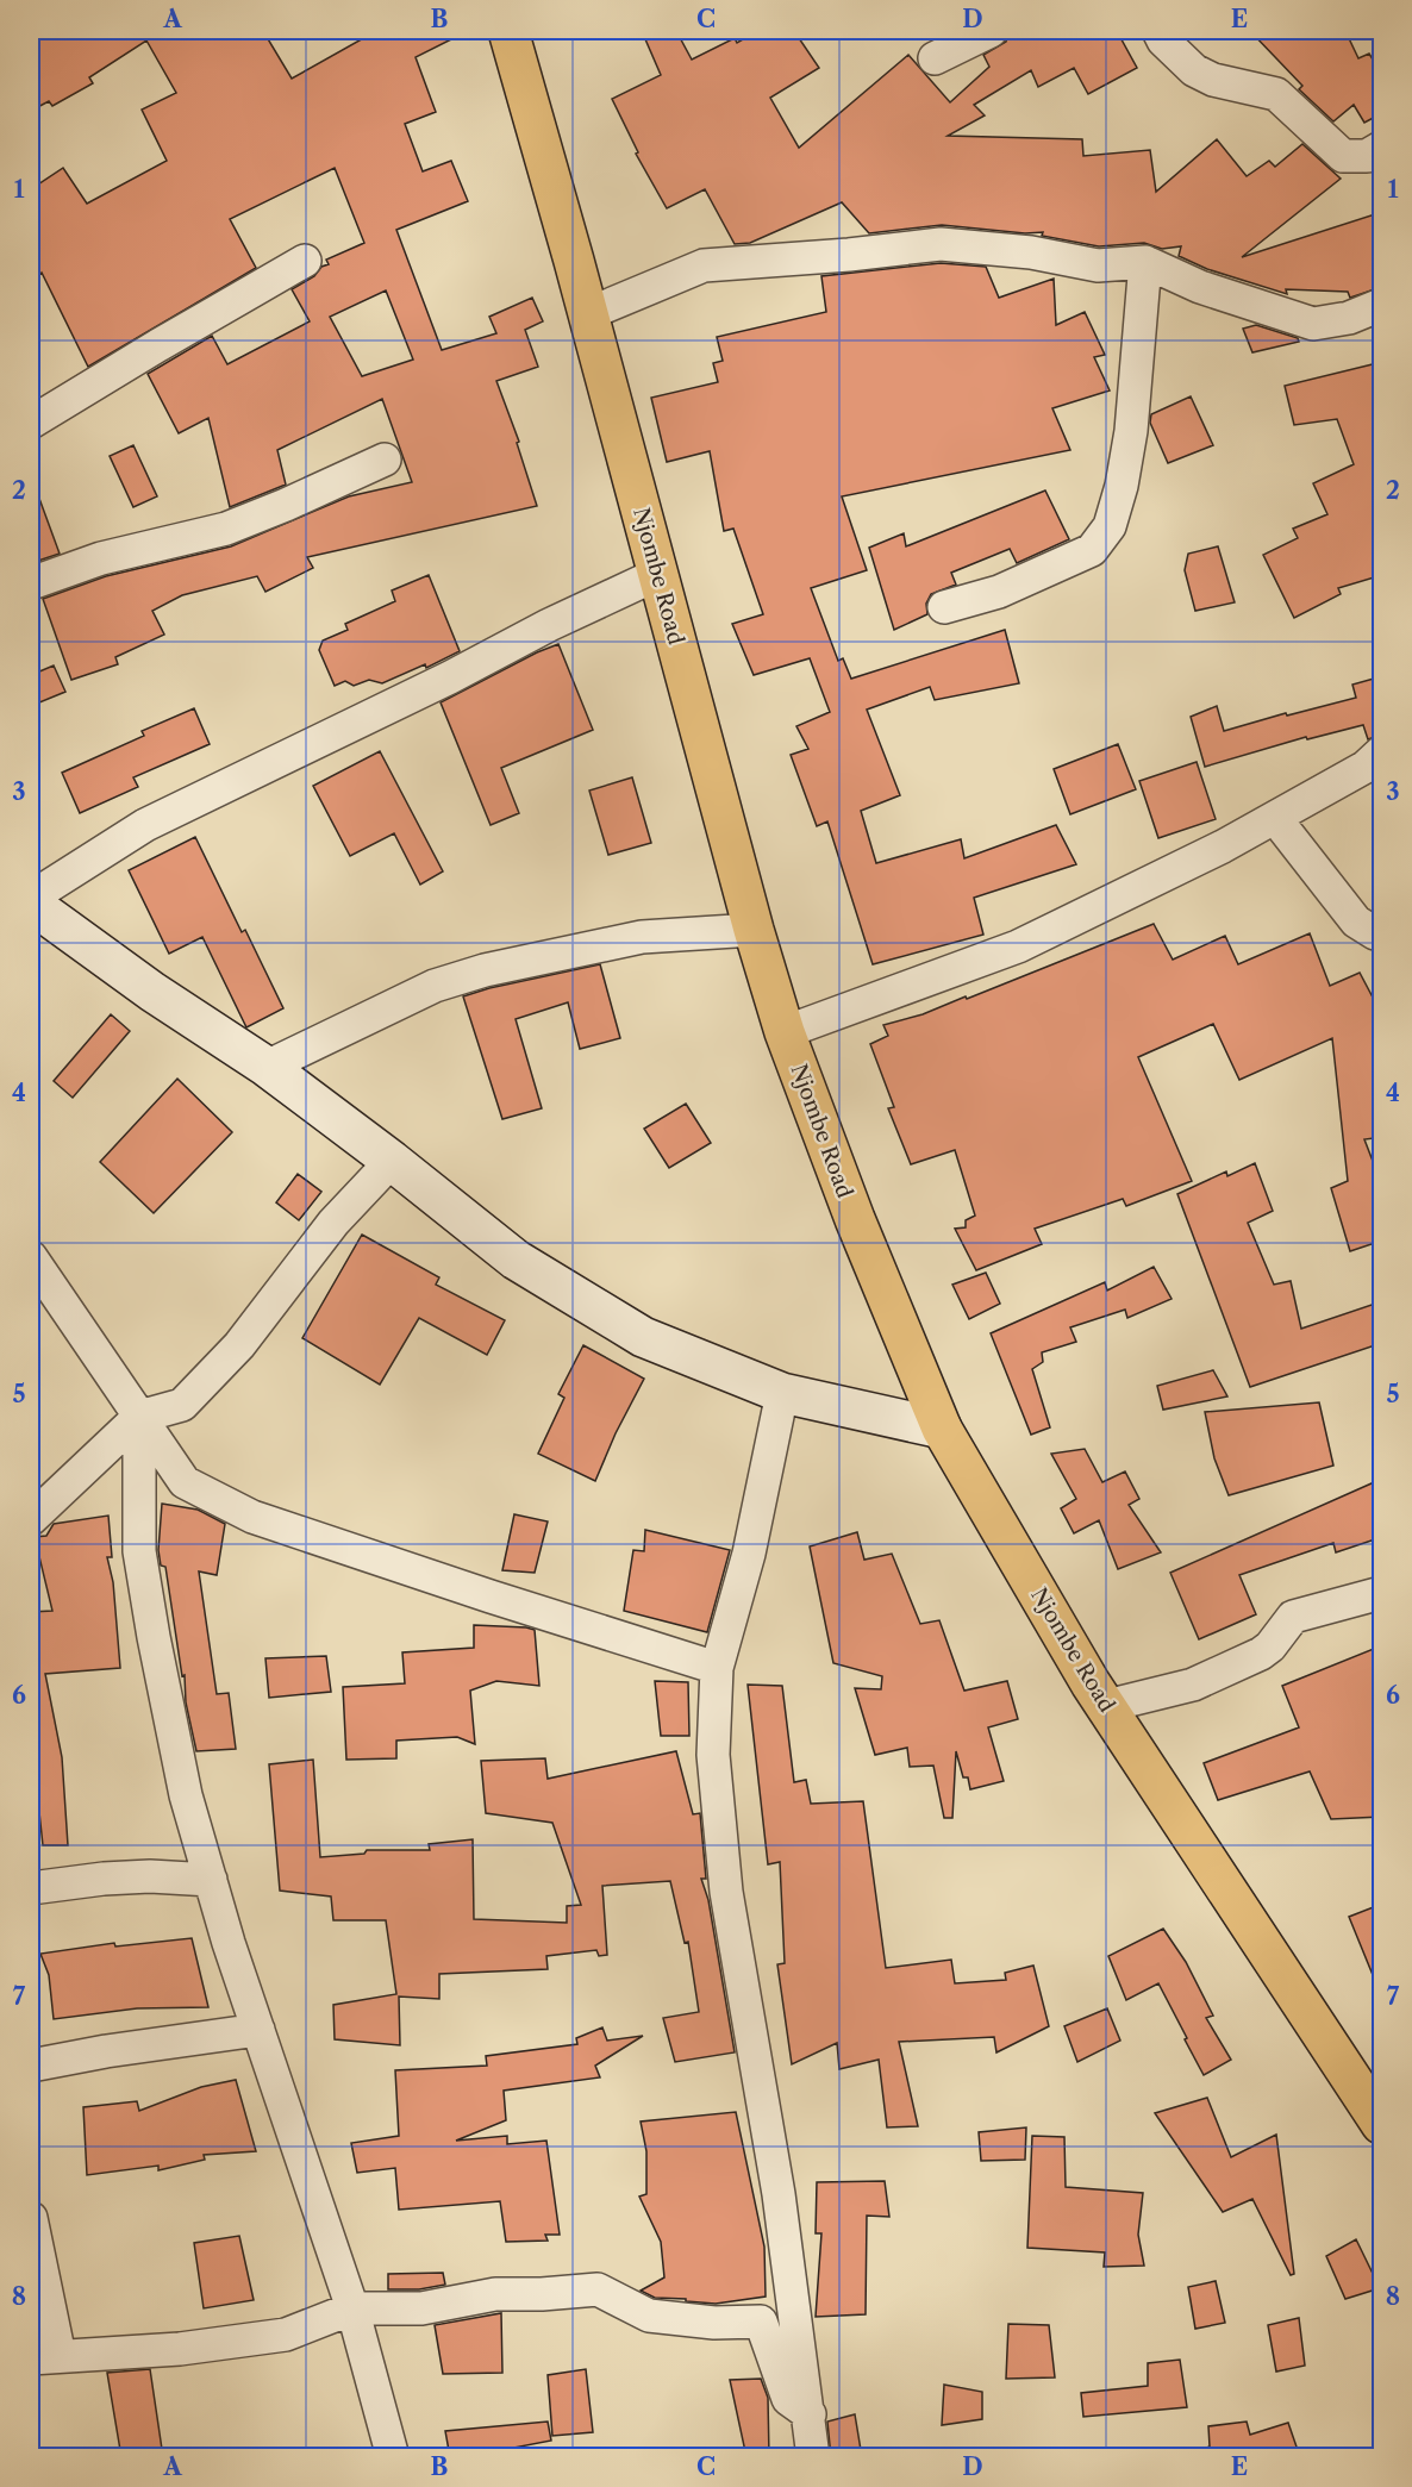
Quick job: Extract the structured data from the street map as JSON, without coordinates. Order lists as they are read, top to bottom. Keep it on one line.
{"streets":{"highway":["Njombe Road"]},"grid":{"columns":["A","B","C","D","E"],"rows":["1","2","3","4","5","6","7","8"]}}
